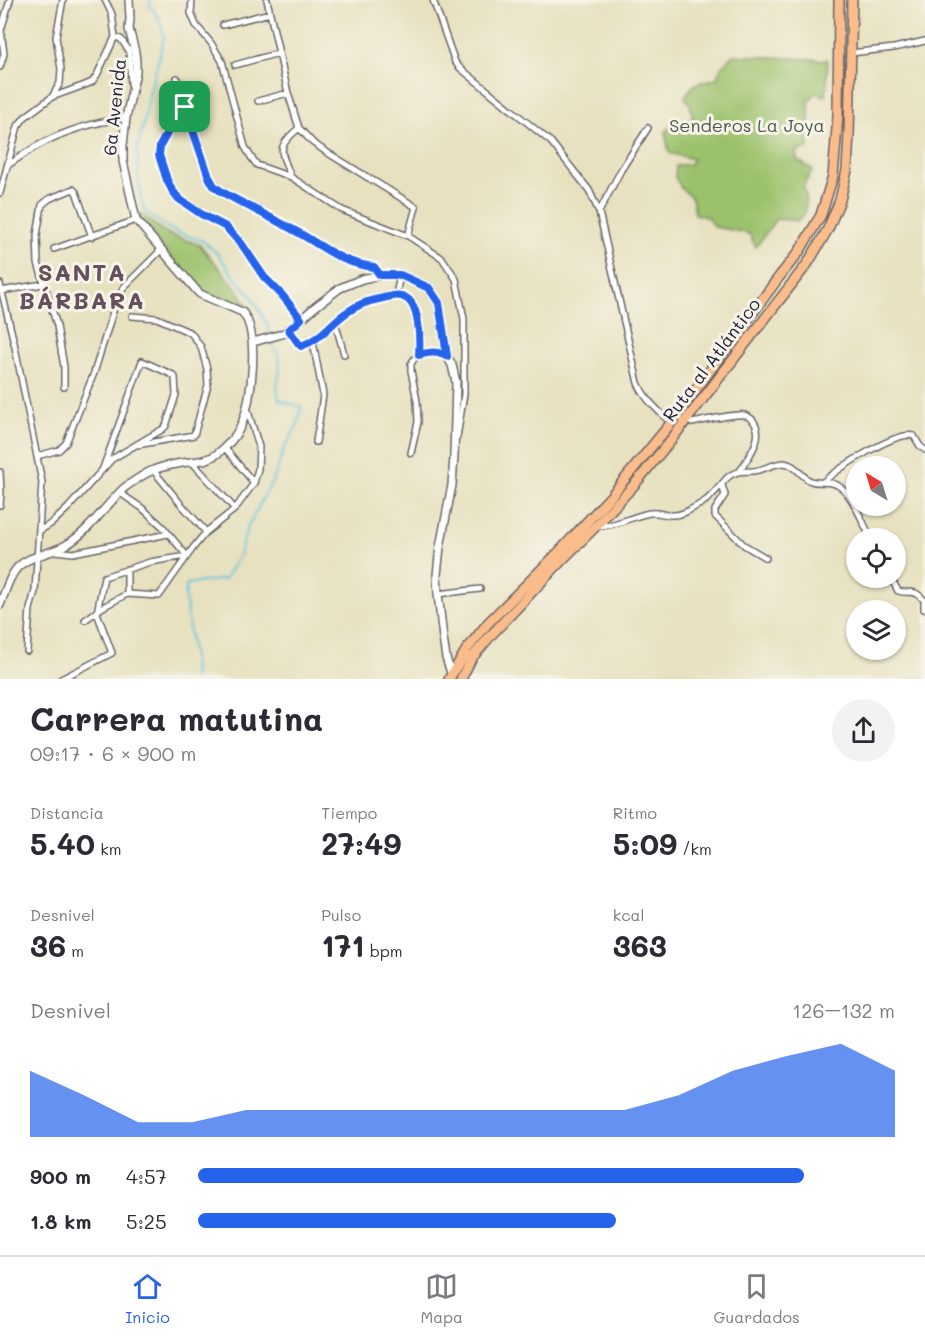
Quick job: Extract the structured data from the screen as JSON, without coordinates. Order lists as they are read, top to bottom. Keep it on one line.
{"streets":{"highway":["Ruta al Atlántico"],"street":["6a Avenida"]},"districts":["SANTA BÁRBARA"],"parks":["Senderos La Joya"],"north":"top left","page":{"heading":["Carrera matutina","09:17 · 6 × 900 m"],"stats":[["Distancia","5.40 km"],["Tiempo","27:49"],["Ritmo","5:09 /km"],["Desnivel","36 m"],["Pulso","171 bpm"],["kcal","363"]],"chart":["Desnivel","126–132 m"],"list":[{"name":"900 m","note":"4:57"},{"name":"1.8 km","note":"5:25"}],"tabs":["Inicio","Mapa","Guardados"]}}
